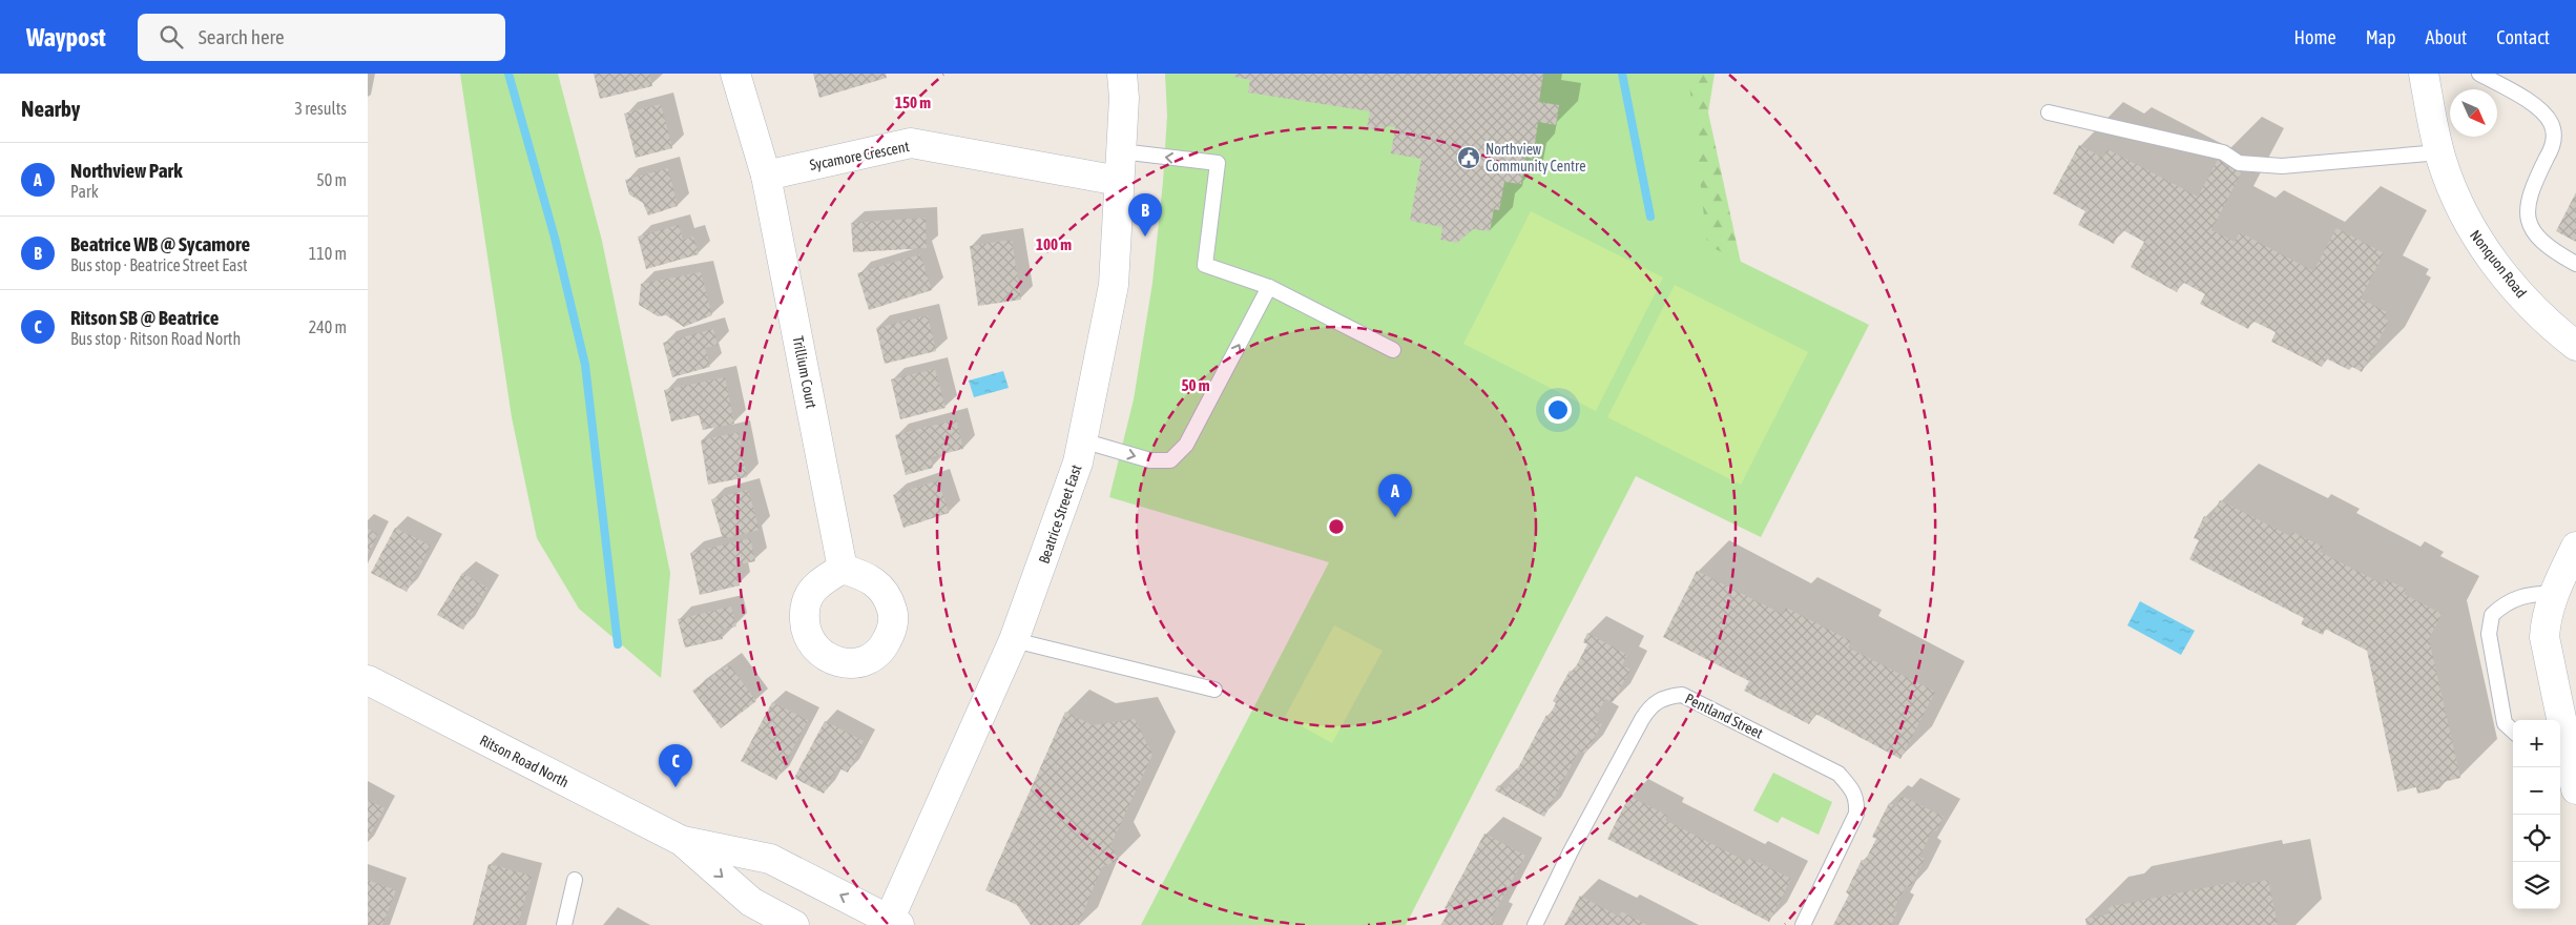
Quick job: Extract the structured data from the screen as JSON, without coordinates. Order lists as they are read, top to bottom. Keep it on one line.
{"streets":{"street":["Sycamore Crescent","Nonquon Road","Trillium Court","Beatrice Street East","Ritson Road North"],"lane":["Pentland Street"]},"crossings":[["Sycamore Crescent","Trillium Court"],["Sycamore Crescent","Beatrice Street East"],["Beatrice Street East","Ritson Road North"]],"places":{"public building":["Northview Community Centre"]},"north":"bottom right","page":{"header":"Waypost","search":"Search here","nav":["Home","Map","About","Contact"],"heading":["Nearby","3 results"],"list":[{"mark":"A","name":"Northview Park","note":"Park","value":"50 m"},{"mark":"B","name":"Beatrice WB @ Sycamore","note":"Bus stop · Beatrice Street East","value":"110 m"},{"mark":"C","name":"Ritson SB @ Beatrice","note":"Bus stop · Ritson Road North","value":"240 m"}],"pins":["B","A","C"],"map_buttons":["+","−"]},"rings":["150 m","100 m","50 m"]}
